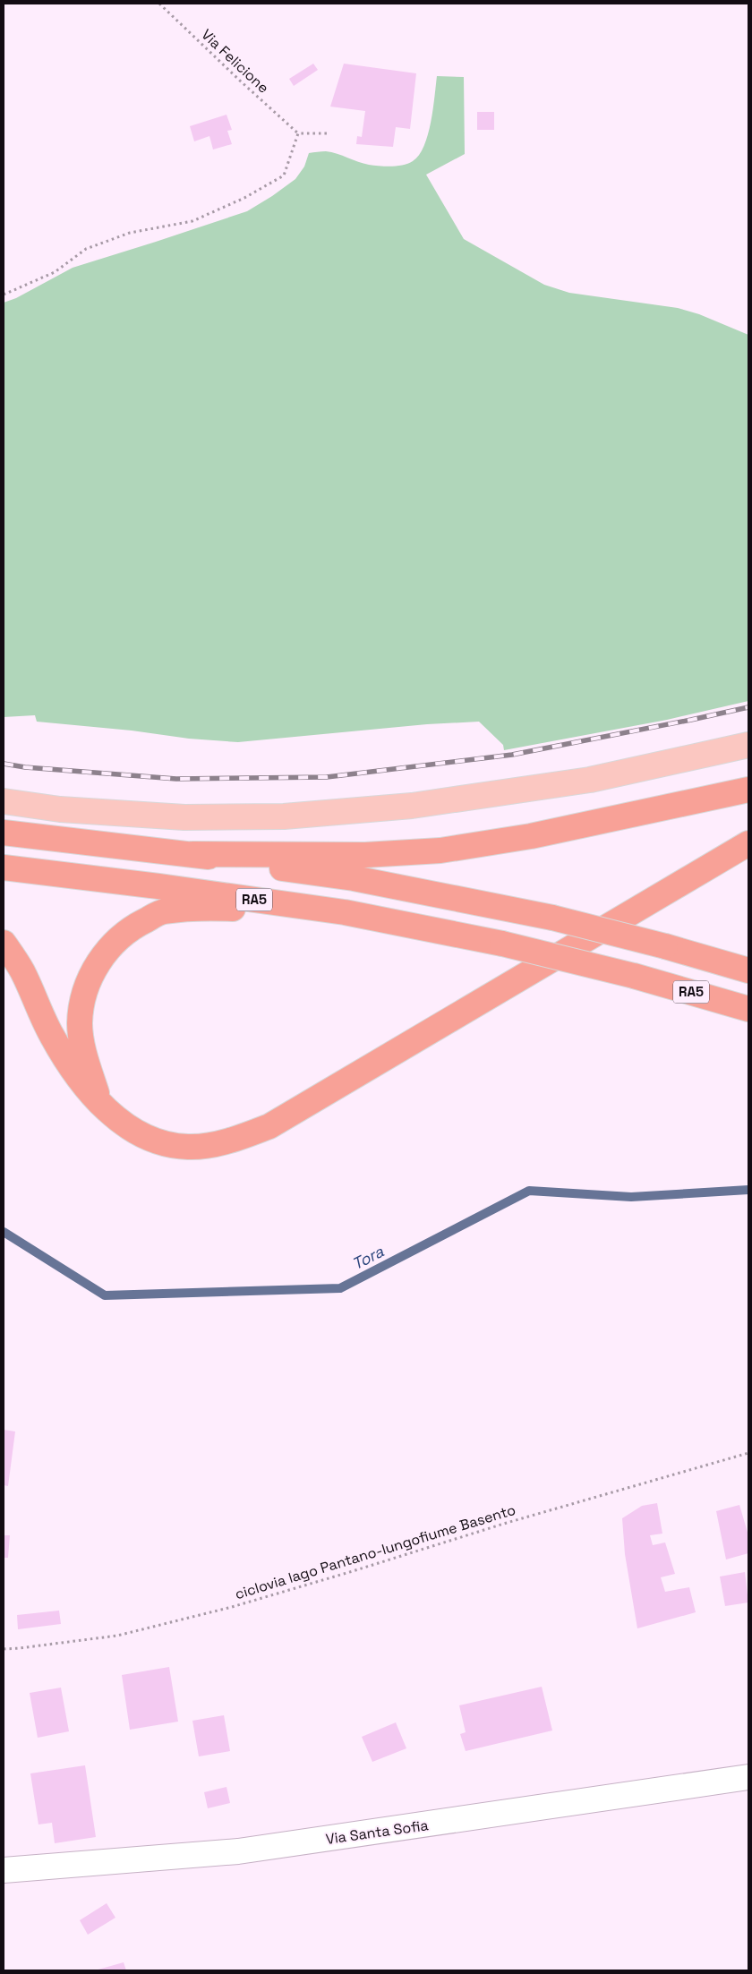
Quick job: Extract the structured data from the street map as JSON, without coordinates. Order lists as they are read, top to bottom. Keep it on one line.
{"streets":{"highway":["RA5"],"street":["Via Santa Sofia"],"path":["Via Felicione","ciclovia lago Pantano-lungofiume Basento"]},"water":["Tora"]}
